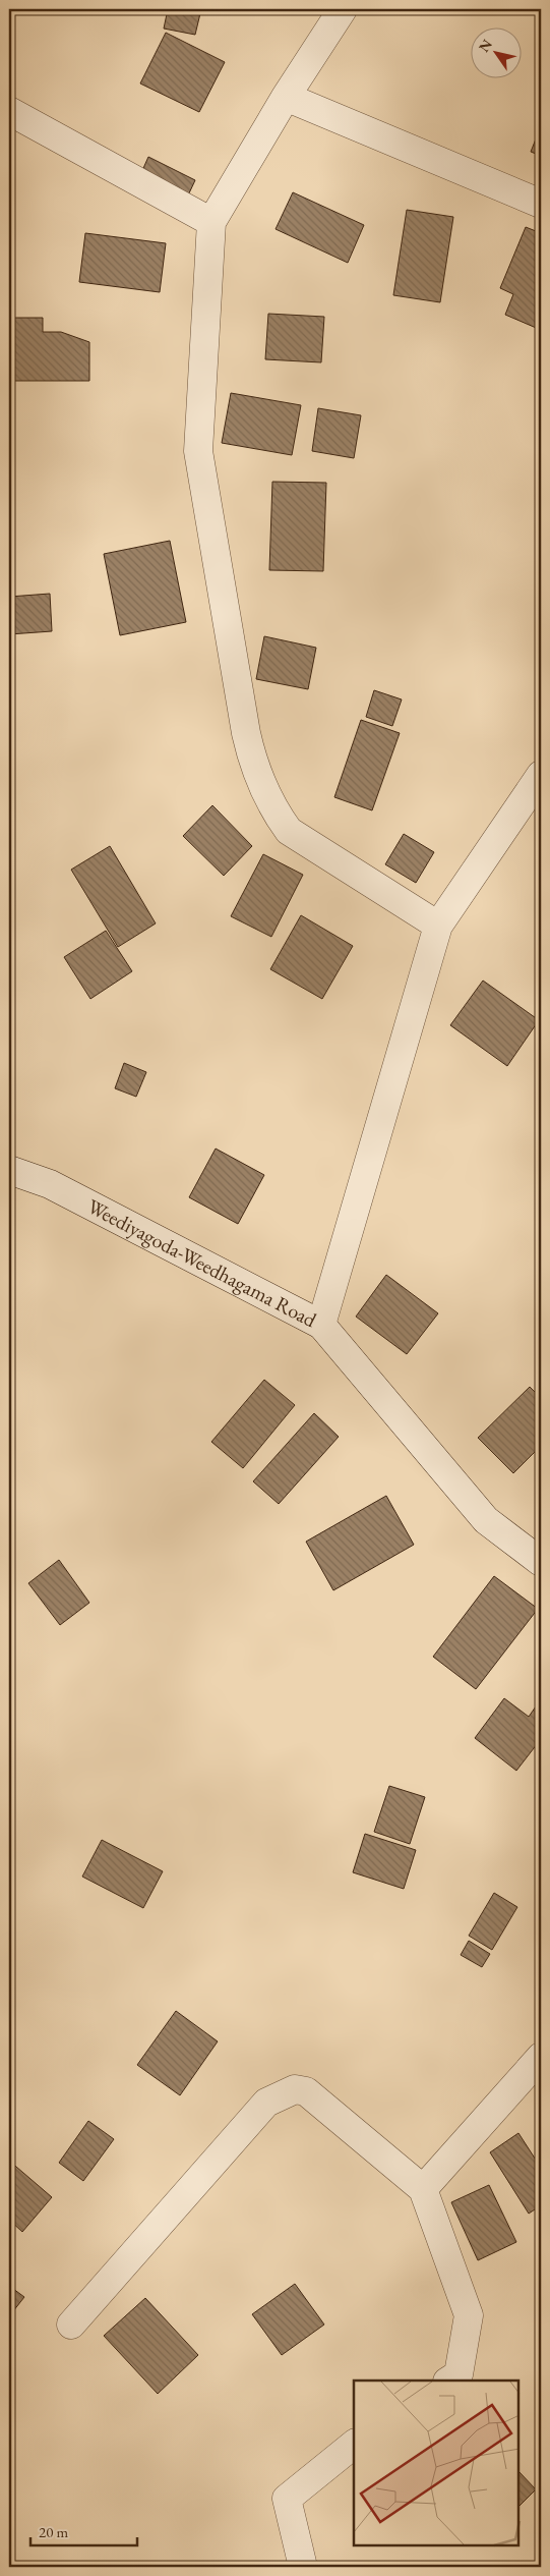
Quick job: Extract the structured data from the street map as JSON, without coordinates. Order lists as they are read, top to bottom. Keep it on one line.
{"streets":{"street":["Weediyagoda-Weedhagama Road"]},"scale_bar":"20 m","north":"top left"}
